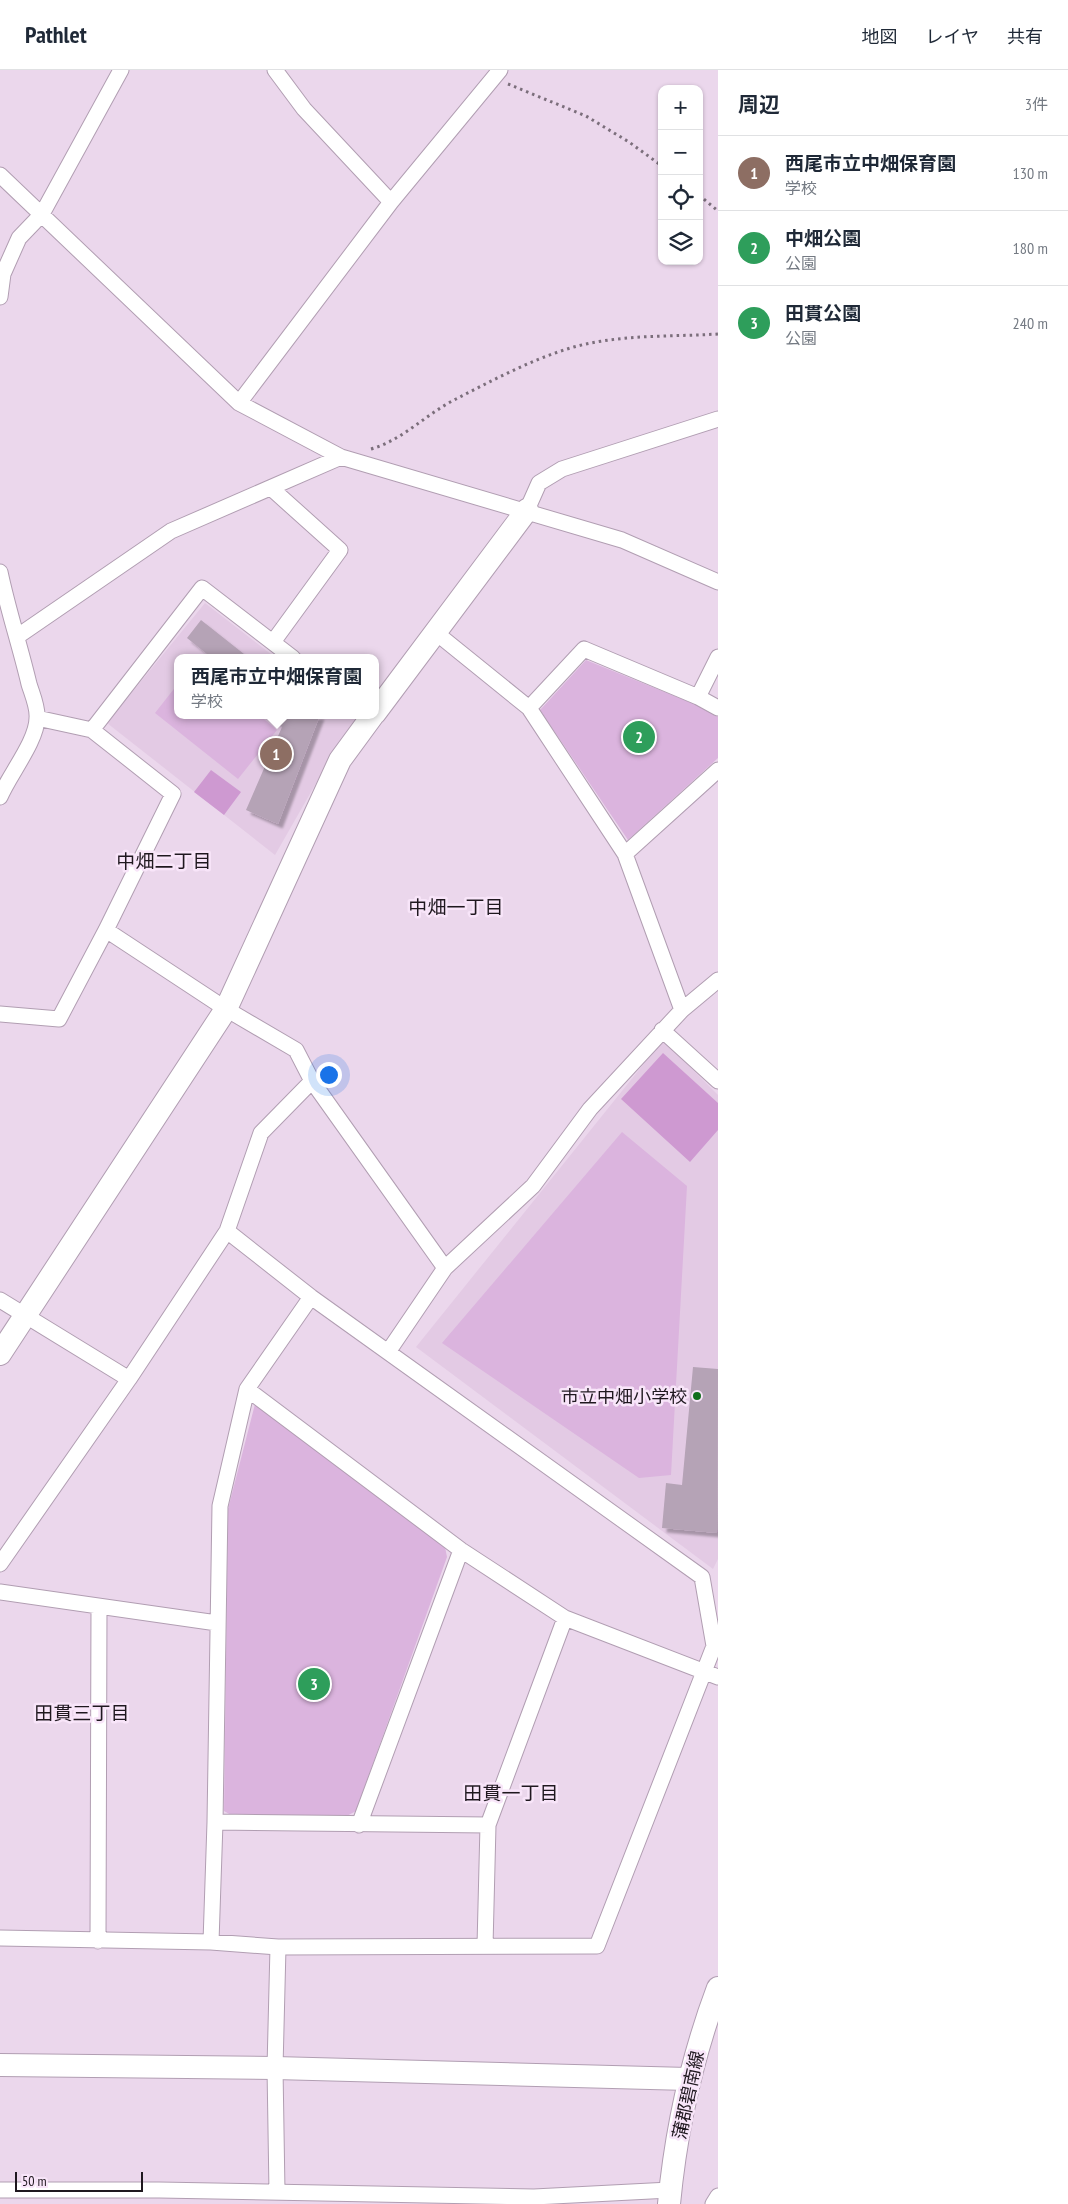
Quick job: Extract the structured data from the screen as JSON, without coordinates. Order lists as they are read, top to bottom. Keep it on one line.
{"streets":{"street":["蒲郡碧南線"]},"districts":["中畑二丁目","中畑一丁目","田貫三丁目","田貫一丁目"],"places":["市立中畑小学校"],"scale_bar":"50 m","page":{"header":"Pathlet","nav":["地図","レイヤ","共有"],"heading":["周辺","3件"],"map_buttons":["+","−"],"list":[{"mark":"1","name":"西尾市立中畑保育園","note":"学校","value":"130 m"},{"mark":"2","name":"中畑公園","note":"公園","value":"180 m"},{"mark":"3","name":"田貫公園","note":"公園","value":"240 m"}],"popup":["西尾市立中畑保育園","学校"],"pins":["2","1","3"],"scale":"50 m"}}
